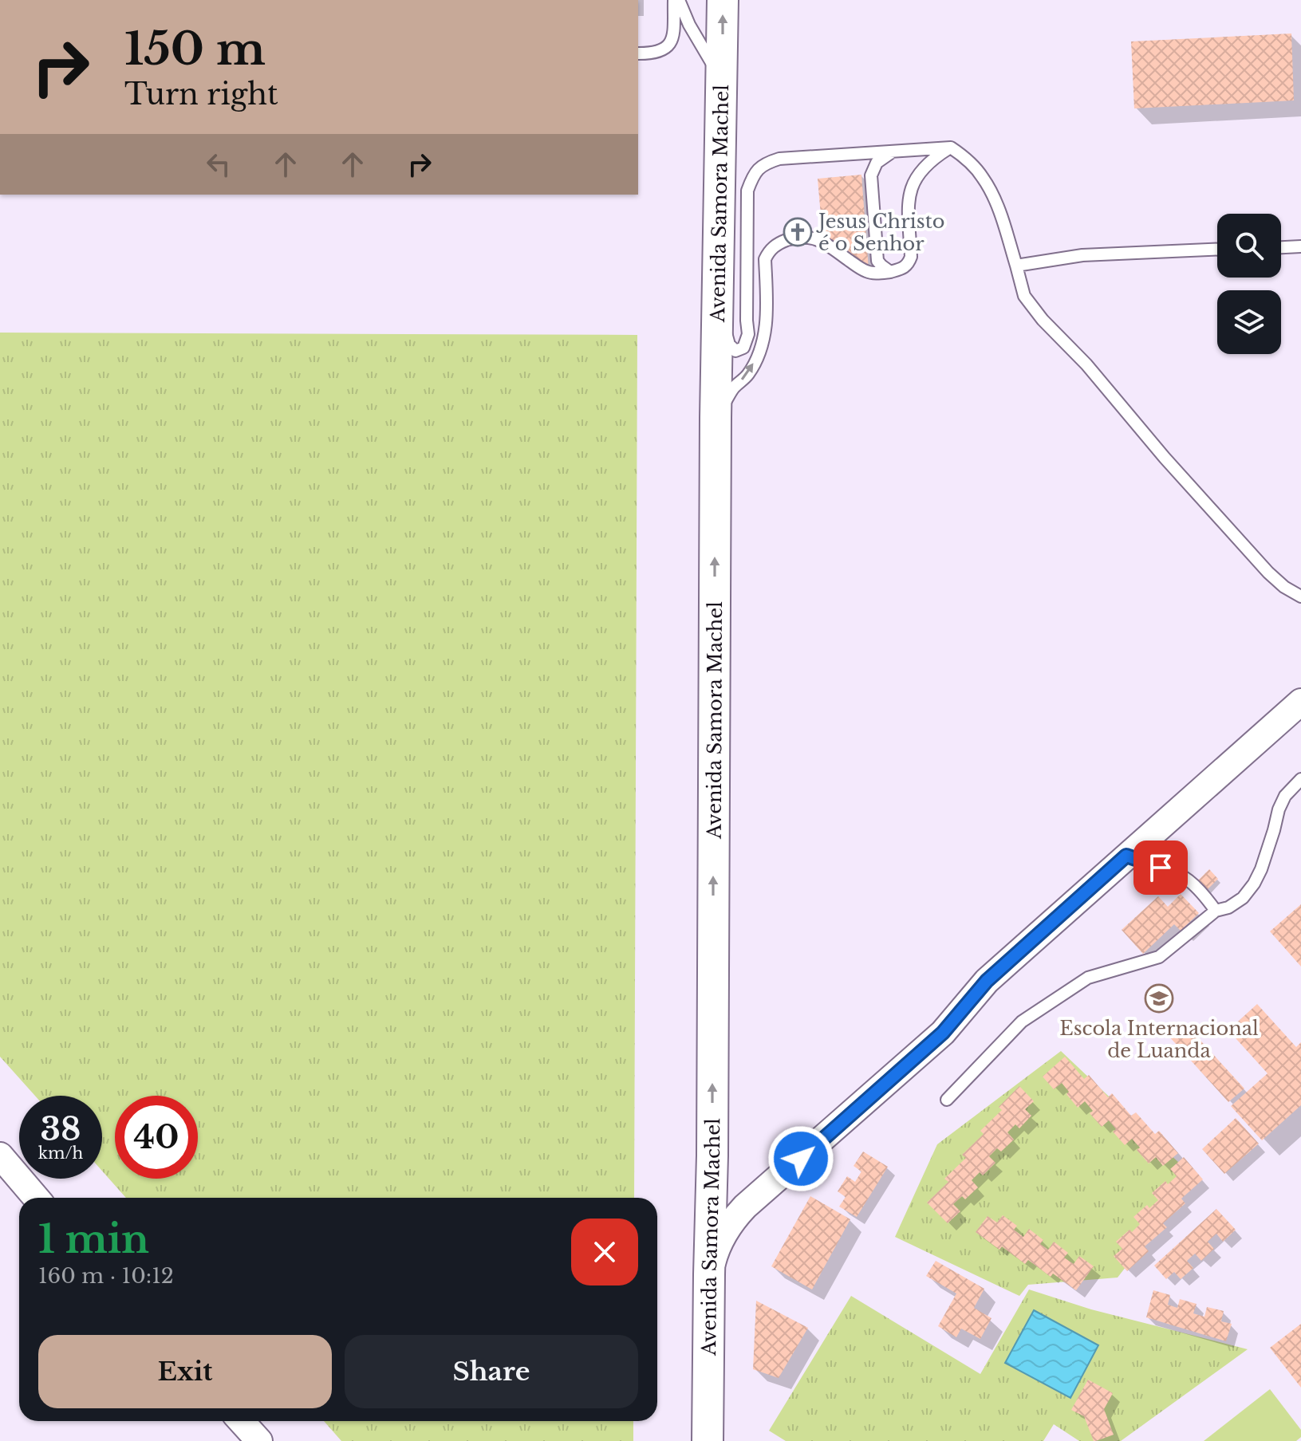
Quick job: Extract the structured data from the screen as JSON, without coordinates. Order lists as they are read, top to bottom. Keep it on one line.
{"streets":{"main road":["Avenida Samora Machel"]},"one_way":["Avenida Samora Machel"],"places":{"church":["Jesus Christo é o Senhor"],"school or university":["Escola Internacional de Luanda"]},"page":{"turn":["150 m","Turn right"],"speed":"38 km/h","limit":"40","heading":["1 min","160 m · 10:12"],"buttons":["Exit","Share"]}}
